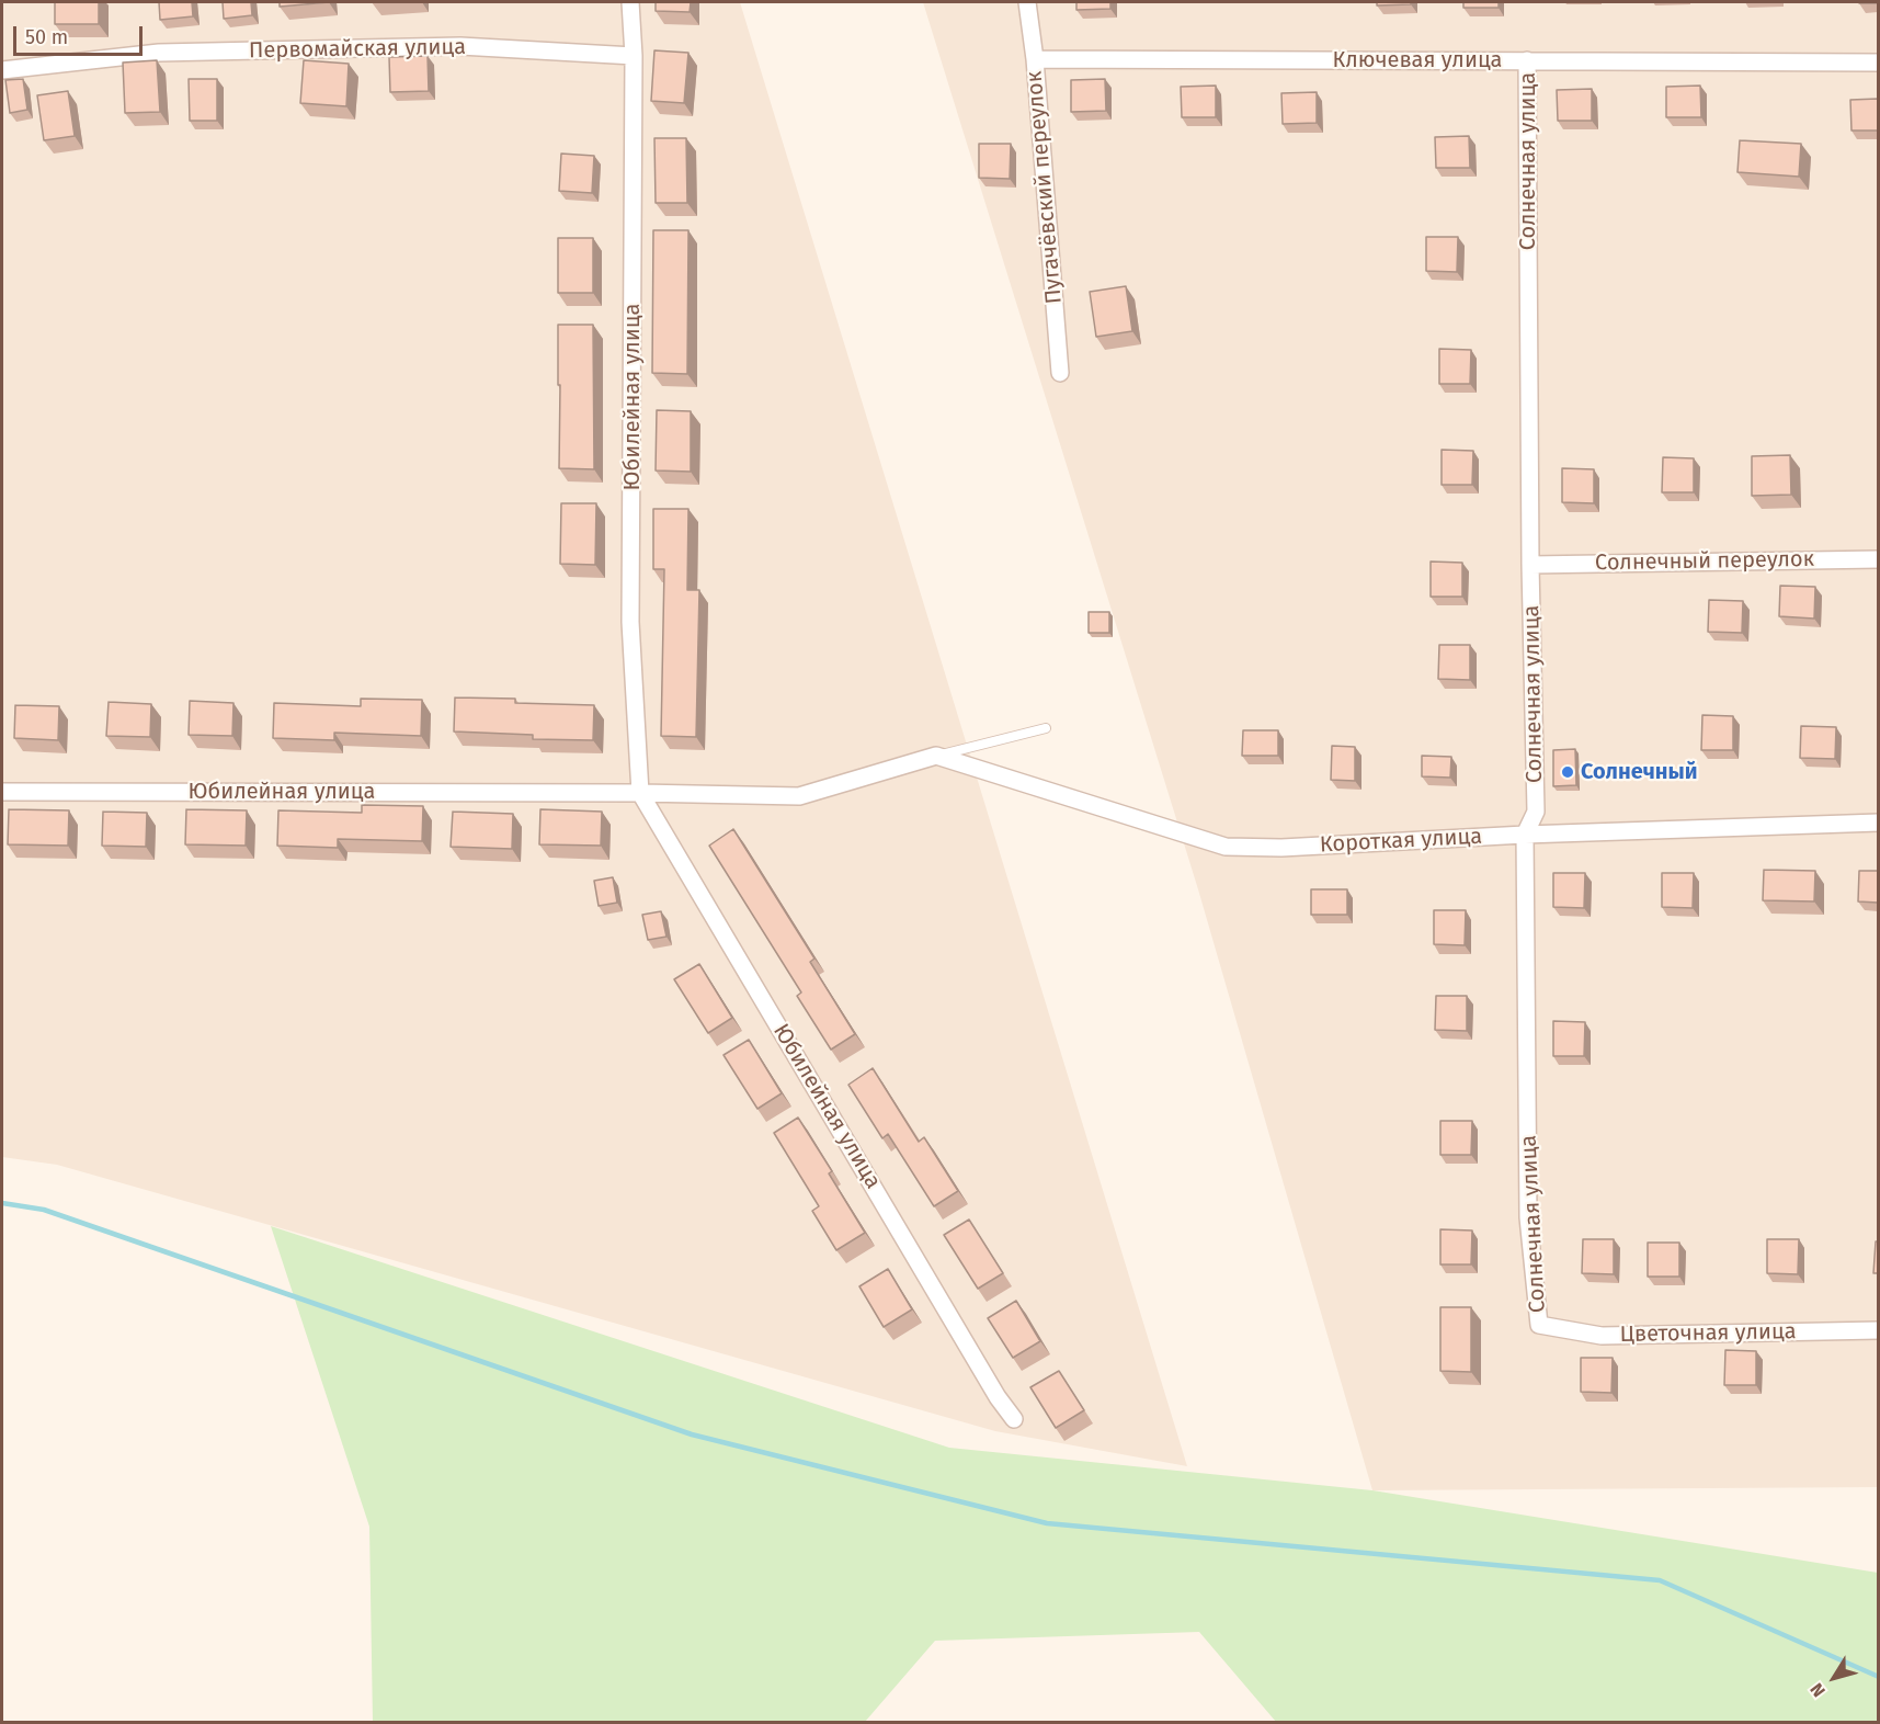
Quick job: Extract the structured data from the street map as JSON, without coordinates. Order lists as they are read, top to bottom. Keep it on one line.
{"streets":{"street":["Первомайская улица","Ключевая улица","Солнечная улица","Пугачёвский переулок","Юбилейная улица","Солнечный переулок","Короткая улица","Цветочная улица"]},"crossings":[["Первомайская улица","Юбилейная улица"],["Ключевая улица","Солнечная улица"],["Ключевая улица","Пугачёвский переулок"],["Солнечная улица","Солнечный переулок"],["Солнечная улица","Короткая улица"],["Солнечная улица","Цветочная улица"],["Юбилейная улица","Короткая улица"]],"places":["Солнечный"],"scale_bar":"50 m","north":"bottom left"}
